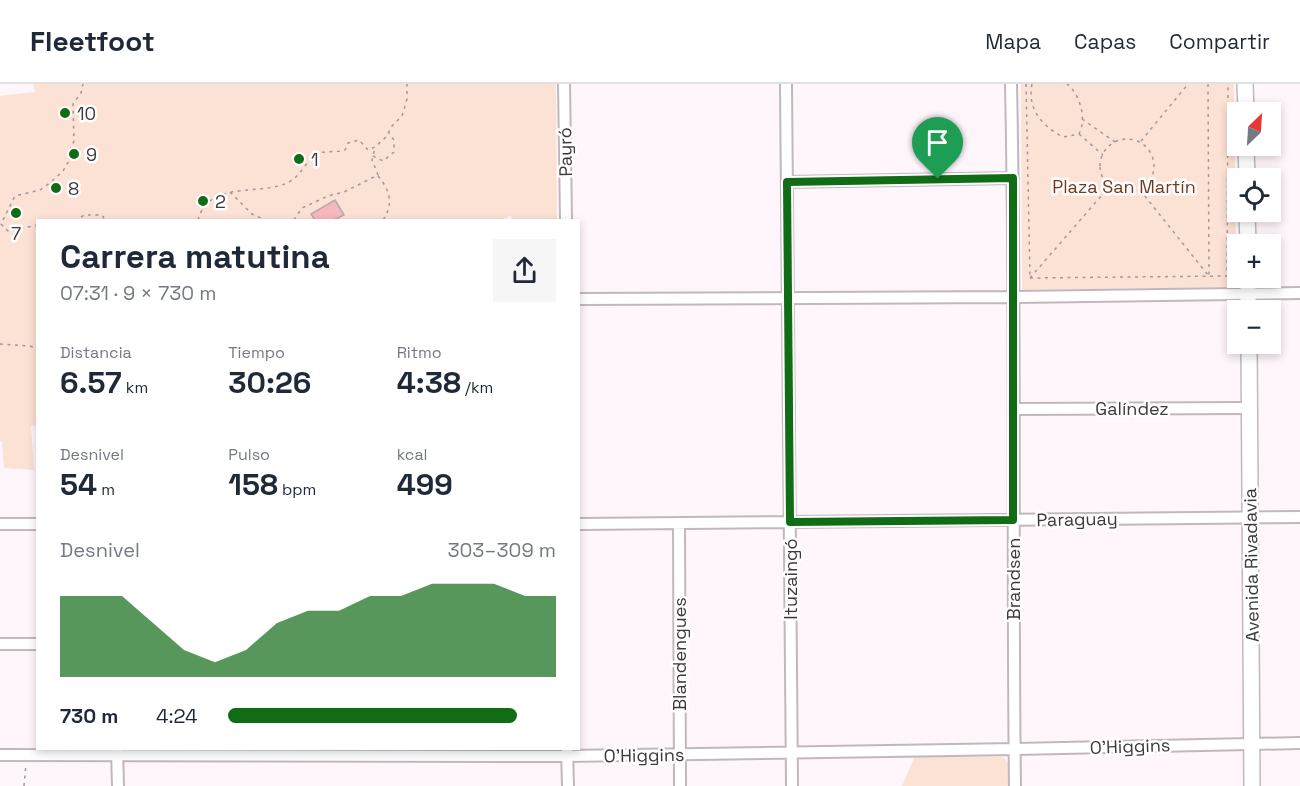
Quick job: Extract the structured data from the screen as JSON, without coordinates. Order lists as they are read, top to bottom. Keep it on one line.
{"streets":{"main road":["Avenida Rivadavia"],"street":["Payró","Galíndez","Paraguay","Ituzaingó","Brandsen","Blandengues","O'Higgins"]},"crossings":[["Galíndez","Avenida Rivadavia"],["Galíndez","Brandsen"],["Paraguay","Avenida Rivadavia"],["Paraguay","Ituzaingó"],["Paraguay","Brandsen"],["Paraguay","Blandengues"],["Avenida Rivadavia","O'Higgins"],["Ituzaingó","O'Higgins"],["Brandsen","O'Higgins"],["Blandengues","O'Higgins"]],"parks":["Plaza San Martín"],"places":["10","9","1","8","2","7"],"north":"top right","page":{"header":"Fleetfoot","nav":["Mapa","Capas","Compartir"],"map_buttons":["+","−"],"heading":["Carrera matutina","07:31 · 9 × 730 m"],"stats":[["Distancia","6.57 km"],["Tiempo","30:26"],["Ritmo","4:38 /km"],["Desnivel","54 m"],["Pulso","158 bpm"],["kcal","499"]],"chart":["Desnivel","303–309 m"],"list":[{"name":"730 m","note":"4:24"}]}}
